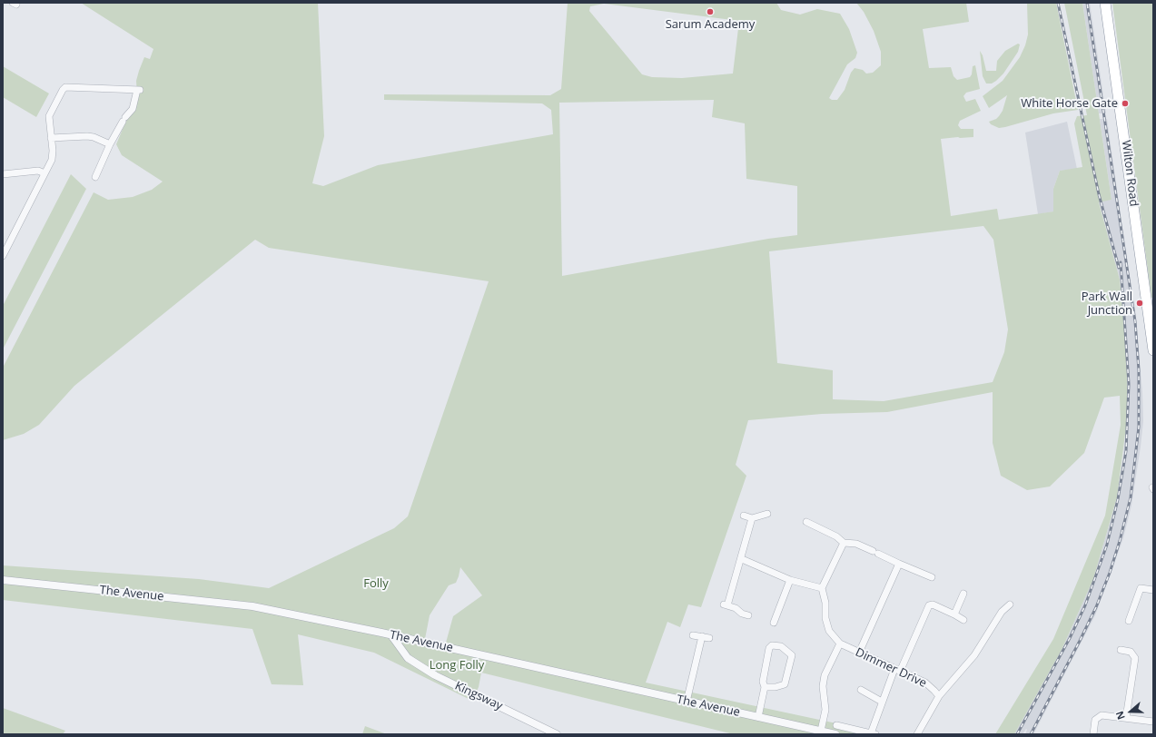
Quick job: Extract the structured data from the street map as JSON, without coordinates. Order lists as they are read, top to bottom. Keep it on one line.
{"streets":{"highway":["Wilton Road"],"street":["The Avenue","Dimmer Drive","Kingsway"]},"crossings":[["The Avenue","Kingsway"]],"parks":["Folly","Long Folly"],"places":["Sarum Academy","White Horse Gate","Park Wall Junction"],"north":"left"}
